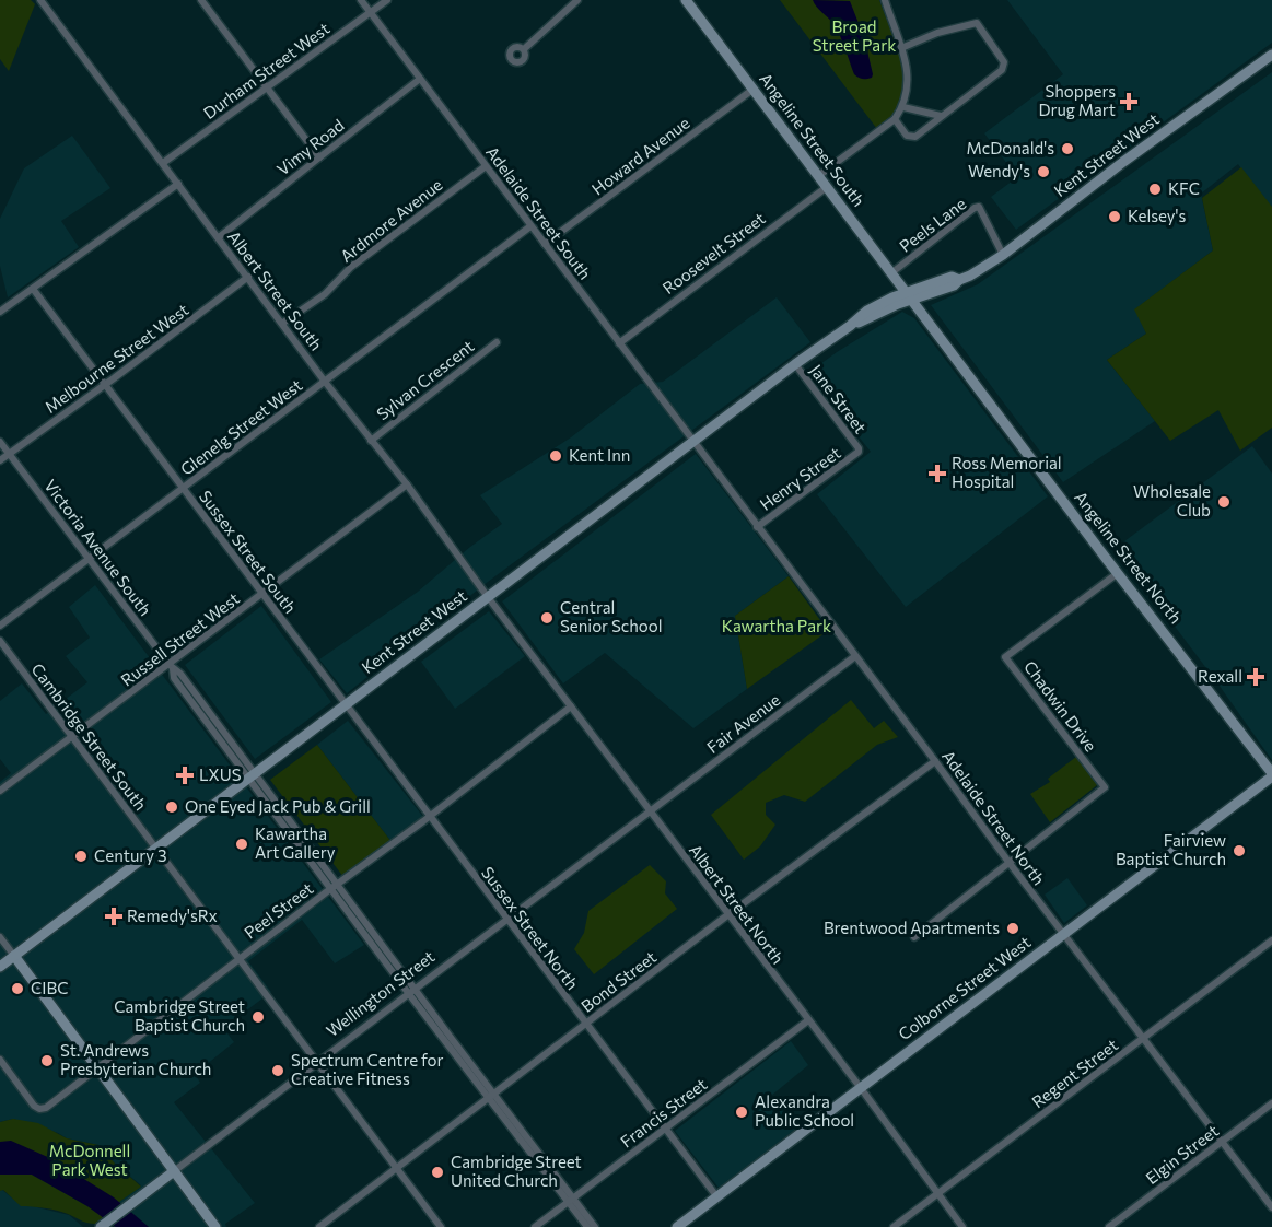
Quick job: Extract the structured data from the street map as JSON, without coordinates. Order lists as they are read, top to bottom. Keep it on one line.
{"streets":{"main road":["Angeline Street South","Kent Street West","Angeline Street North","Colborne Street West","Wellington Street"],"street":["Durham Street West","Vimy Road","Howard Avenue","Adelaide Street South","Ardmore Avenue","Peels Lane","Roosevelt Street","Albert Street South","Melbourne Street West","Sylvan Crescent","Jane Street","Glenelg Street West","Henry Street","Victoria Avenue South","Sussex Street South","Russell Street West","Chadwin Drive","Fair Avenue","Cambridge Street South","Adelaide Street North","Albert Street North","Peel Street","Sussex Street North","Bond Street","Regent Street","Francis Street","Elgin Street"]},"crossings":[["Durham Street West","Adelaide Street South"],["Durham Street West","Albert Street South"],["Angeline Street South","Kent Street West"],["Angeline Street South","Howard Avenue"],["Angeline Street South","Peels Lane"],["Angeline Street South","Roosevelt Street"],["Angeline Street South","Angeline Street North"],["Vimy Road","Adelaide Street South"],["Vimy Road","Albert Street South"],["Kent Street West","Adelaide Street South"],["Kent Street West","Peels Lane"],["Kent Street West","Albert Street South"],["Kent Street West","Jane Street"],["Kent Street West","Victoria Avenue South"],["Kent Street West","Sussex Street South"],["Kent Street West","Angeline Street North"],["Kent Street West","Cambridge Street South"],["Kent Street West","Adelaide Street North"],["Kent Street West","Albert Street North"],["Kent Street West","Sussex Street North"],["Howard Avenue","Adelaide Street South"],["Adelaide Street South","Ardmore Avenue"],["Adelaide Street South","Roosevelt Street"],["Adelaide Street South","Glenelg Street West"],["Adelaide Street South","Adelaide Street North"],["Ardmore Avenue","Albert Street South"],["Albert Street South","Melbourne Street West"],["Albert Street South","Sylvan Crescent"],["Albert Street South","Glenelg Street West"],["Albert Street South","Russell Street West"],["Albert Street South","Albert Street North"],["Melbourne Street West","Victoria Avenue South"],["Melbourne Street West","Sussex Street South"],["Jane Street","Henry Street"],["Glenelg Street West","Victoria Avenue South"],["Glenelg Street West","Sussex Street South"],["Henry Street","Adelaide Street North"],["Victoria Avenue South","Russell Street West"],["Victoria Avenue South","Peel Street"],["Victoria Avenue South","Bond Street"],["Victoria Avenue South","Wellington Street"],["Victoria Avenue South","Francis Street"],["Sussex Street South","Russell Street West"],["Sussex Street South","Sussex Street North"],["Angeline Street North","Chadwin Drive"],["Angeline Street North","Colborne Street West"],["Russell Street West","Cambridge Street South"],["Chadwin Drive","Adelaide Street North"],["Fair Avenue","Adelaide Street North"],["Fair Avenue","Albert Street North"],["Fair Avenue","Wellington Street"],["Cambridge Street South","Peel Street"],["Cambridge Street South","Bond Street"],["Cambridge Street South","Wellington Street"],["Adelaide Street North","Bond Street"],["Adelaide Street North","Colborne Street West"],["Adelaide Street North","Regent Street"],["Adelaide Street North","Elgin Street"],["Albert Street North","Peel Street"],["Albert Street North","Bond Street"],["Albert Street North","Colborne Street West"],["Albert Street North","Wellington Street"],["Albert Street North","Regent Street"],["Albert Street North","Francis Street"],["Peel Street","Sussex Street North"],["Sussex Street North","Bond Street"],["Sussex Street North","Colborne Street West"],["Sussex Street North","Wellington Street"],["Sussex Street North","Francis Street"]],"parks":["Broad Street Park","Kawartha Park","McDonnell Park West"],"places":{"health":["Shoppers Drug Mart","Ross Memorial Hospital","Rexall","LXUS","Remedy'sRx"],"other":["McDonald's","Wendy's","KFC","Kelsey's","Kent Inn","Wholesale Club","Central Senior School","One Eyed Jack Pub & Grill","Kawartha Art Gallery","Fairview Baptist Church","Century 3","Brentwood Apartments","CIBC","Cambridge Street Baptist Church","St. Andrews Presbyterian Church","Spectrum Centre for Creative Fitness","Alexandra Public School","Cambridge Street United Church"]}}
